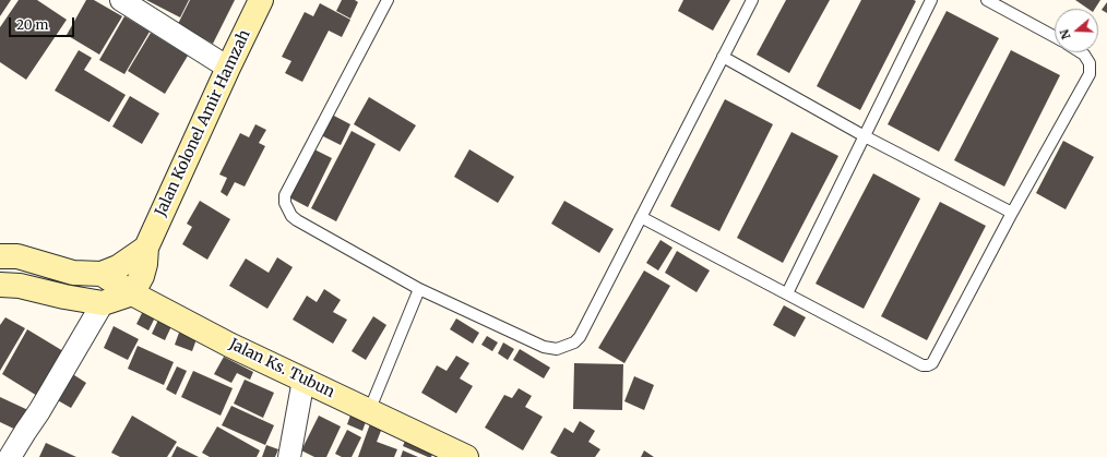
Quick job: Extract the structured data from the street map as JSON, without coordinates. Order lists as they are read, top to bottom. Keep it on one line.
{"streets":{"street":["Jalan Kolonel Amir Hamzah","Jalan Ks. Tubun"]},"crossings":[["Jalan Kolonel Amir Hamzah","Jalan Ks. Tubun"]],"scale_bar":"20 m","north":"left"}
